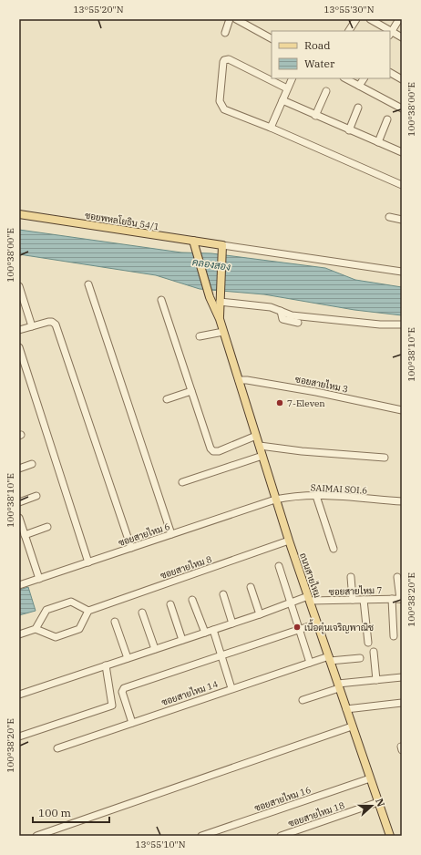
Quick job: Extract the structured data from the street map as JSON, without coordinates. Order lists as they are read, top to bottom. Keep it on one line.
{"streets":{"main road":["ซอยพหลโยธิน 54/1","ถนนสายไหม"],"street":["ซอยสายไหม 3","SAIMAI SOI.6","ซอยสายไหม 6","ซอยสายไหม 8","ซอยสายไหม 7","ซอยสายไหม 14","ซอยสายไหม 16","ซอยสายไหม 18"]},"crossings":[["ซอยพหลโยธิน 54/1","ถนนสายไหม"],["ซอยสายไหม 3","ถนนสายไหม"],["SAIMAI SOI.6","ซอยสายไหม 6"],["SAIMAI SOI.6","ถนนสายไหม"],["ซอยสายไหม 6","ถนนสายไหม"],["ซอยสายไหม 8","ถนนสายไหม"],["ถนนสายไหม","ซอยสายไหม 7"],["ถนนสายไหม","ซอยสายไหม 14"],["ถนนสายไหม","ซอยสายไหม 16"],["ถนนสายไหม","ซอยสายไหม 18"]],"water":["คลองสอง"],"places":["7-Eleven","เนื้อตุ๋นเจริญพาณิช"],"legend":["Road","Water"],"scale_bar":"100 m","north":"right","coordinates":["13°55'20\"N","13°55'30\"N","100°38'00\"E","100°38'10\"E","100°38'20\"E","13°55'10\"N"]}
